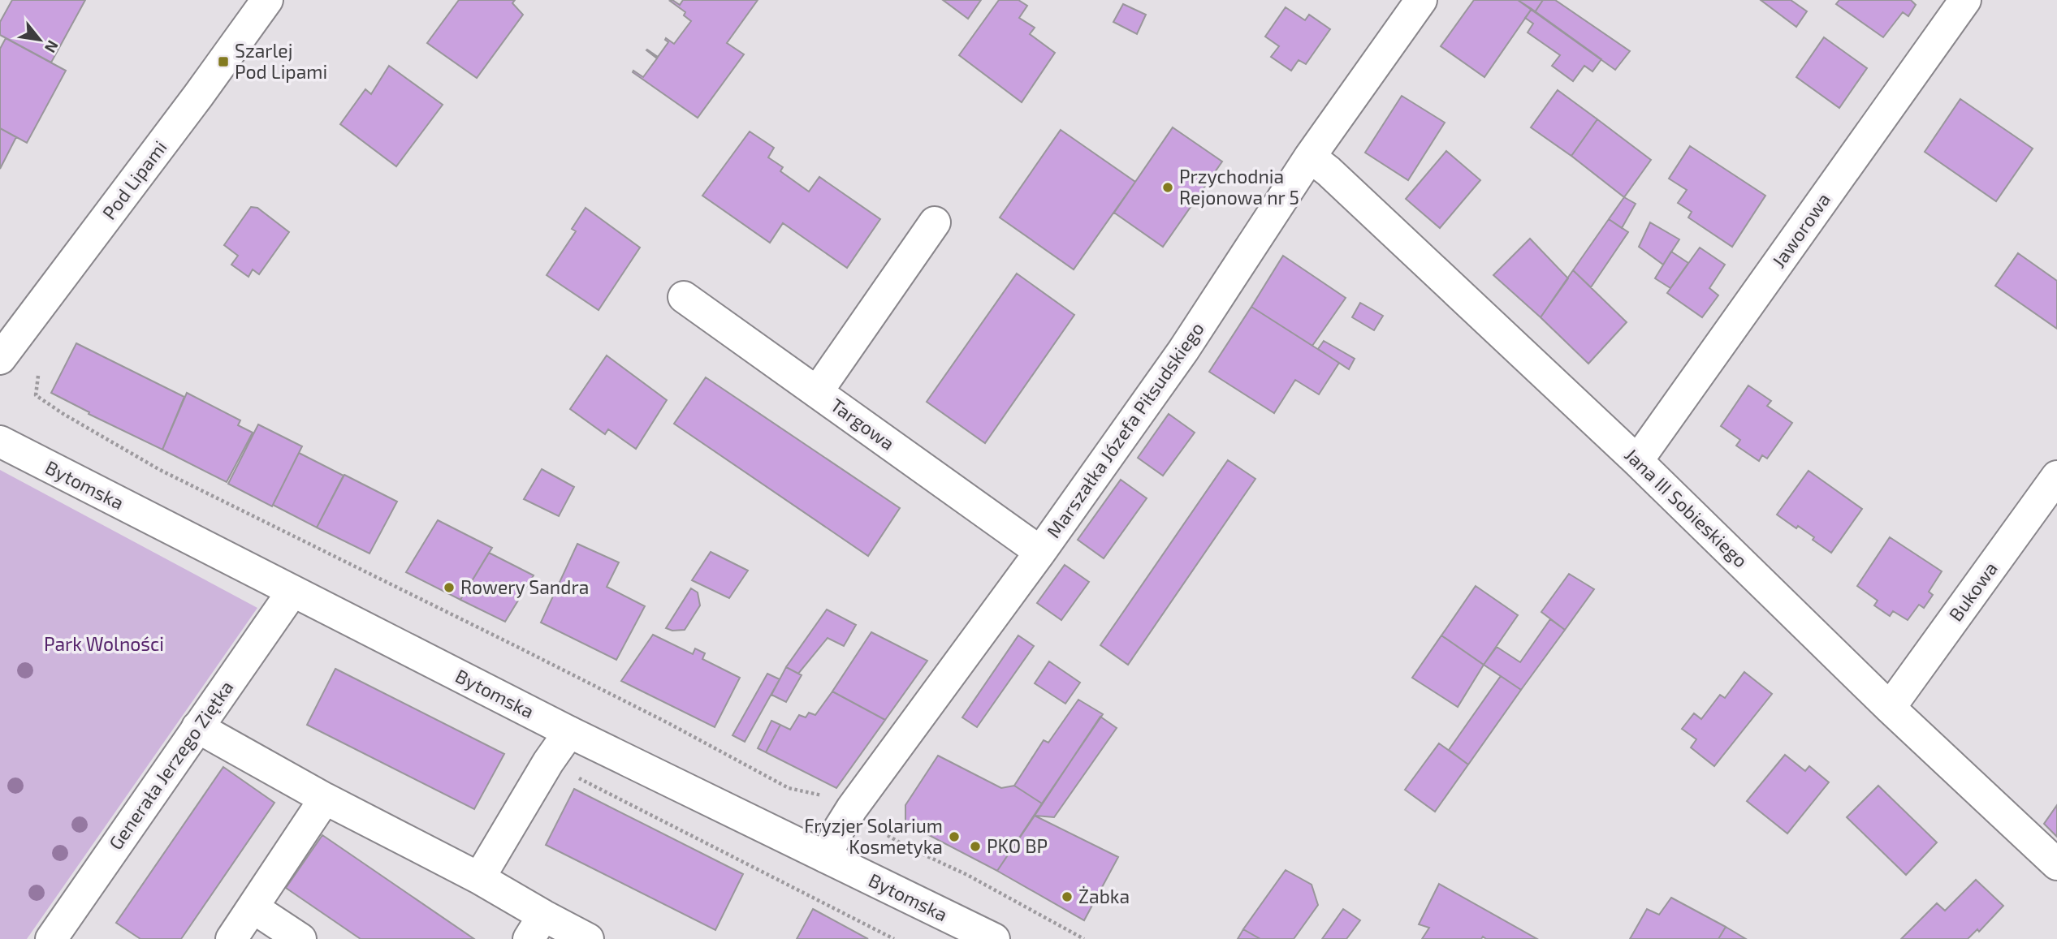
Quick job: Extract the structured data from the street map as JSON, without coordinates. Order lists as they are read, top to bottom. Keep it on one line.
{"streets":{"street":["Pod Lipami","Jaworowa","Targowa","Marszałka Józefa Piłsudskiego","Bytomska","Jana III Sobieskiego","Bukowa","Generała Jerzego Ziętka"]},"crossings":[["Jaworowa","Jana III Sobieskiego"],["Targowa","Marszałka Józefa Piłsudskiego"],["Marszałka Józefa Piłsudskiego","Bytomska"],["Marszałka Józefa Piłsudskiego","Jana III Sobieskiego"],["Bytomska","Generała Jerzego Ziętka"],["Jana III Sobieskiego","Bukowa"]],"parks":["Park Wolności"],"places":{"transit":["Szarlej Pod Lipami"],"other":["Przychodnia Rejonowa nr 5","Rowery Sandra","Fryzjer Solarium Kosmetyka","PKO BP","Żabka"]},"north":"bottom right"}
